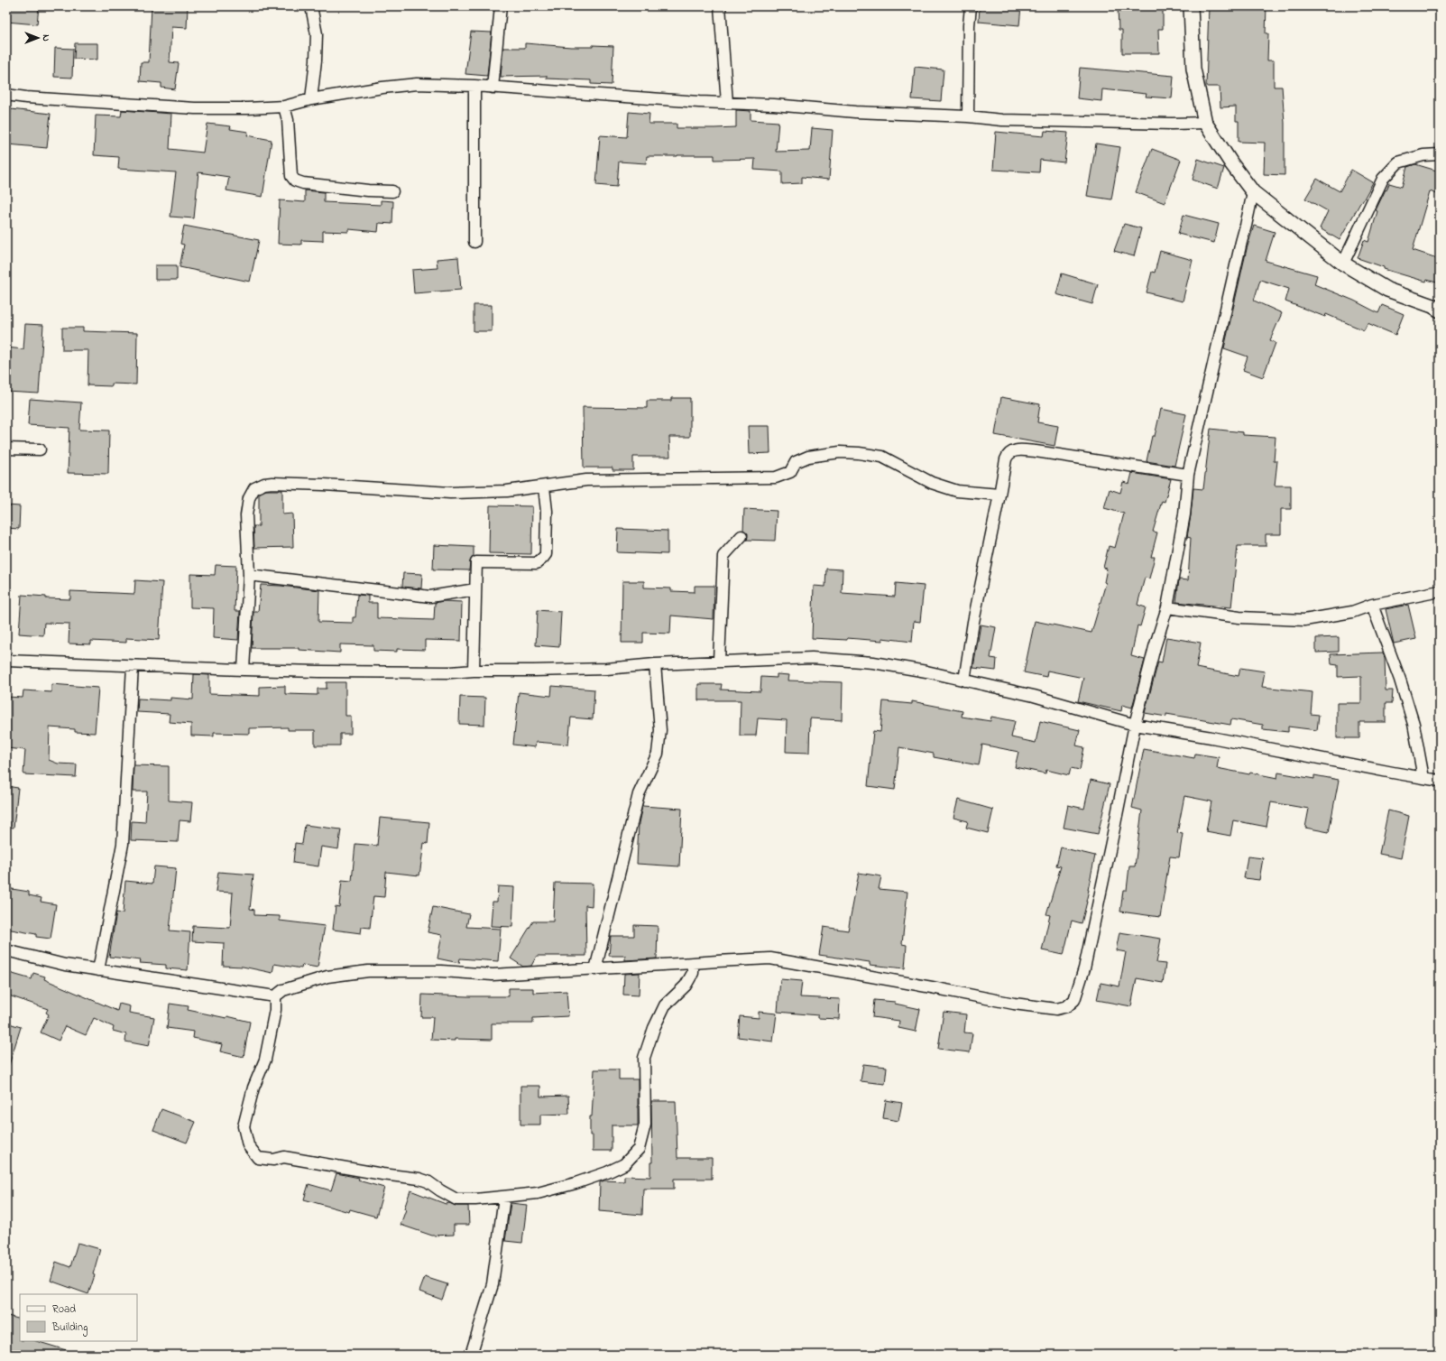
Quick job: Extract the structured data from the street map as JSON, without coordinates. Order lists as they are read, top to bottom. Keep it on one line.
{"legend":["Road","Building"],"north":"right"}
